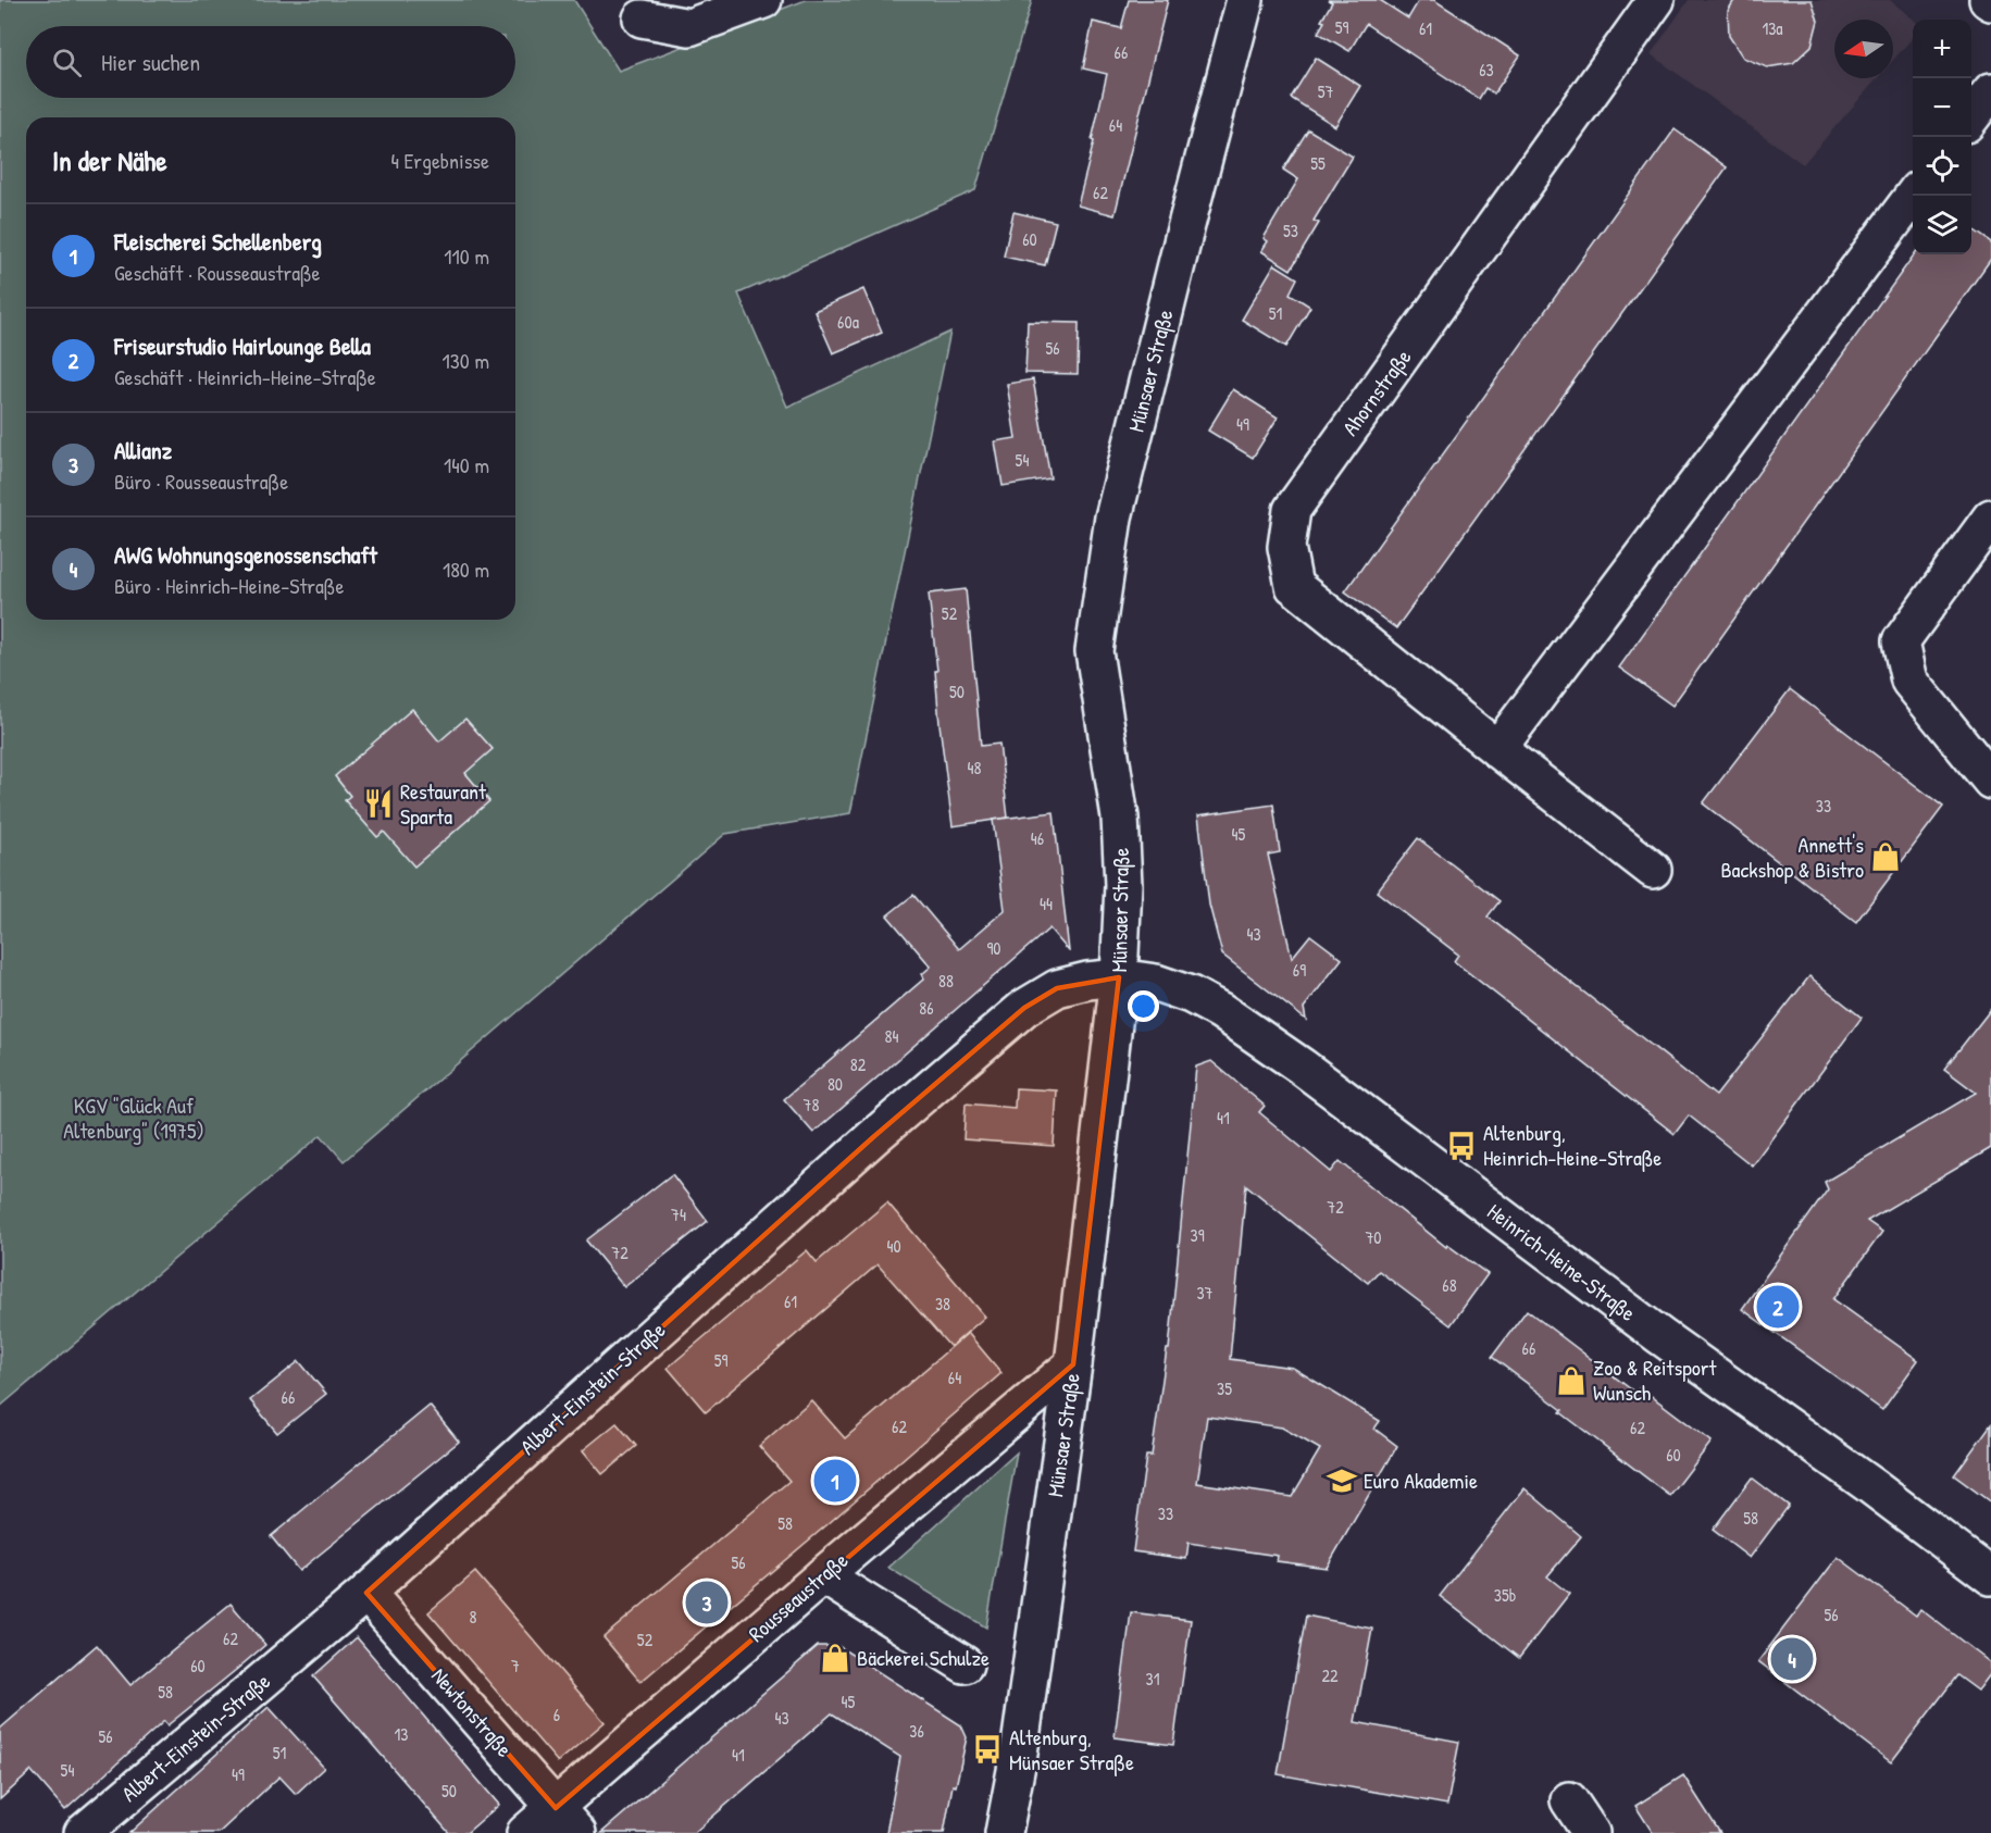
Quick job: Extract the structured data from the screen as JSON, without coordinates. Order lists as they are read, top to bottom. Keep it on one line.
{"streets":{"street":["Münsaer Straße","Ahornstraße","Heinrich-Heine-Straße","Albert-Einstein-Straße","Rousseaustraße","Newtonstraße"]},"crossings":[["Münsaer Straße","Heinrich-Heine-Straße"],["Münsaer Straße","Albert-Einstein-Straße"],["Münsaer Straße","Rousseaustraße"],["Heinrich-Heine-Straße","Albert-Einstein-Straße"],["Albert-Einstein-Straße","Newtonstraße"],["Rousseaustraße","Newtonstraße"]],"parks":["KGV \"Glück Auf Altenburg\" (1975)"],"places":{"restaurant":["Restaurant Sparta"],"shop":["Annett's Backshop & Bistro","Zoo & Reitsport Wunsch","Bäckerei Schulze"],"bus stop":["Altenburg, Heinrich-Heine-Straße","Altenburg, Münsaer Straße"],"school or university":["Euro Akademie"]},"house_numbers":["59","61","13a","66","63","57","64","55","62","53","60","51","60a","56","49","54","52","50","48","33","45","46","44","43","90","69","88","86","84","82","80","78","41","72","74","39","70","40","72","68","37","61","38","66","59","64","35","66","62","62","60","33","58","58","56","35b","56","8","62","52","60","7","22","31","58","45","6","43","36","13","56","51","41","54","49","50"],"north":"left","page":{"map_buttons":["+","−"],"search":"Hier suchen","heading":["In der Nähe","4 Ergebnisse"],"list":[{"mark":"1","name":"Fleischerei Schellenberg","note":"Geschäft · Rousseaustraße","value":"110 m"},{"mark":"2","name":"Friseurstudio Hairlounge Bella","note":"Geschäft · Heinrich-Heine-Straße","value":"130 m"},{"mark":"3","name":"Allianz","note":"Büro · Rousseaustraße","value":"140 m"},{"mark":"4","name":"AWG Wohnungsgenossenschaft","note":"Büro · Heinrich-Heine-Straße","value":"180 m"}],"pins":["2","1","3","4"]}}
